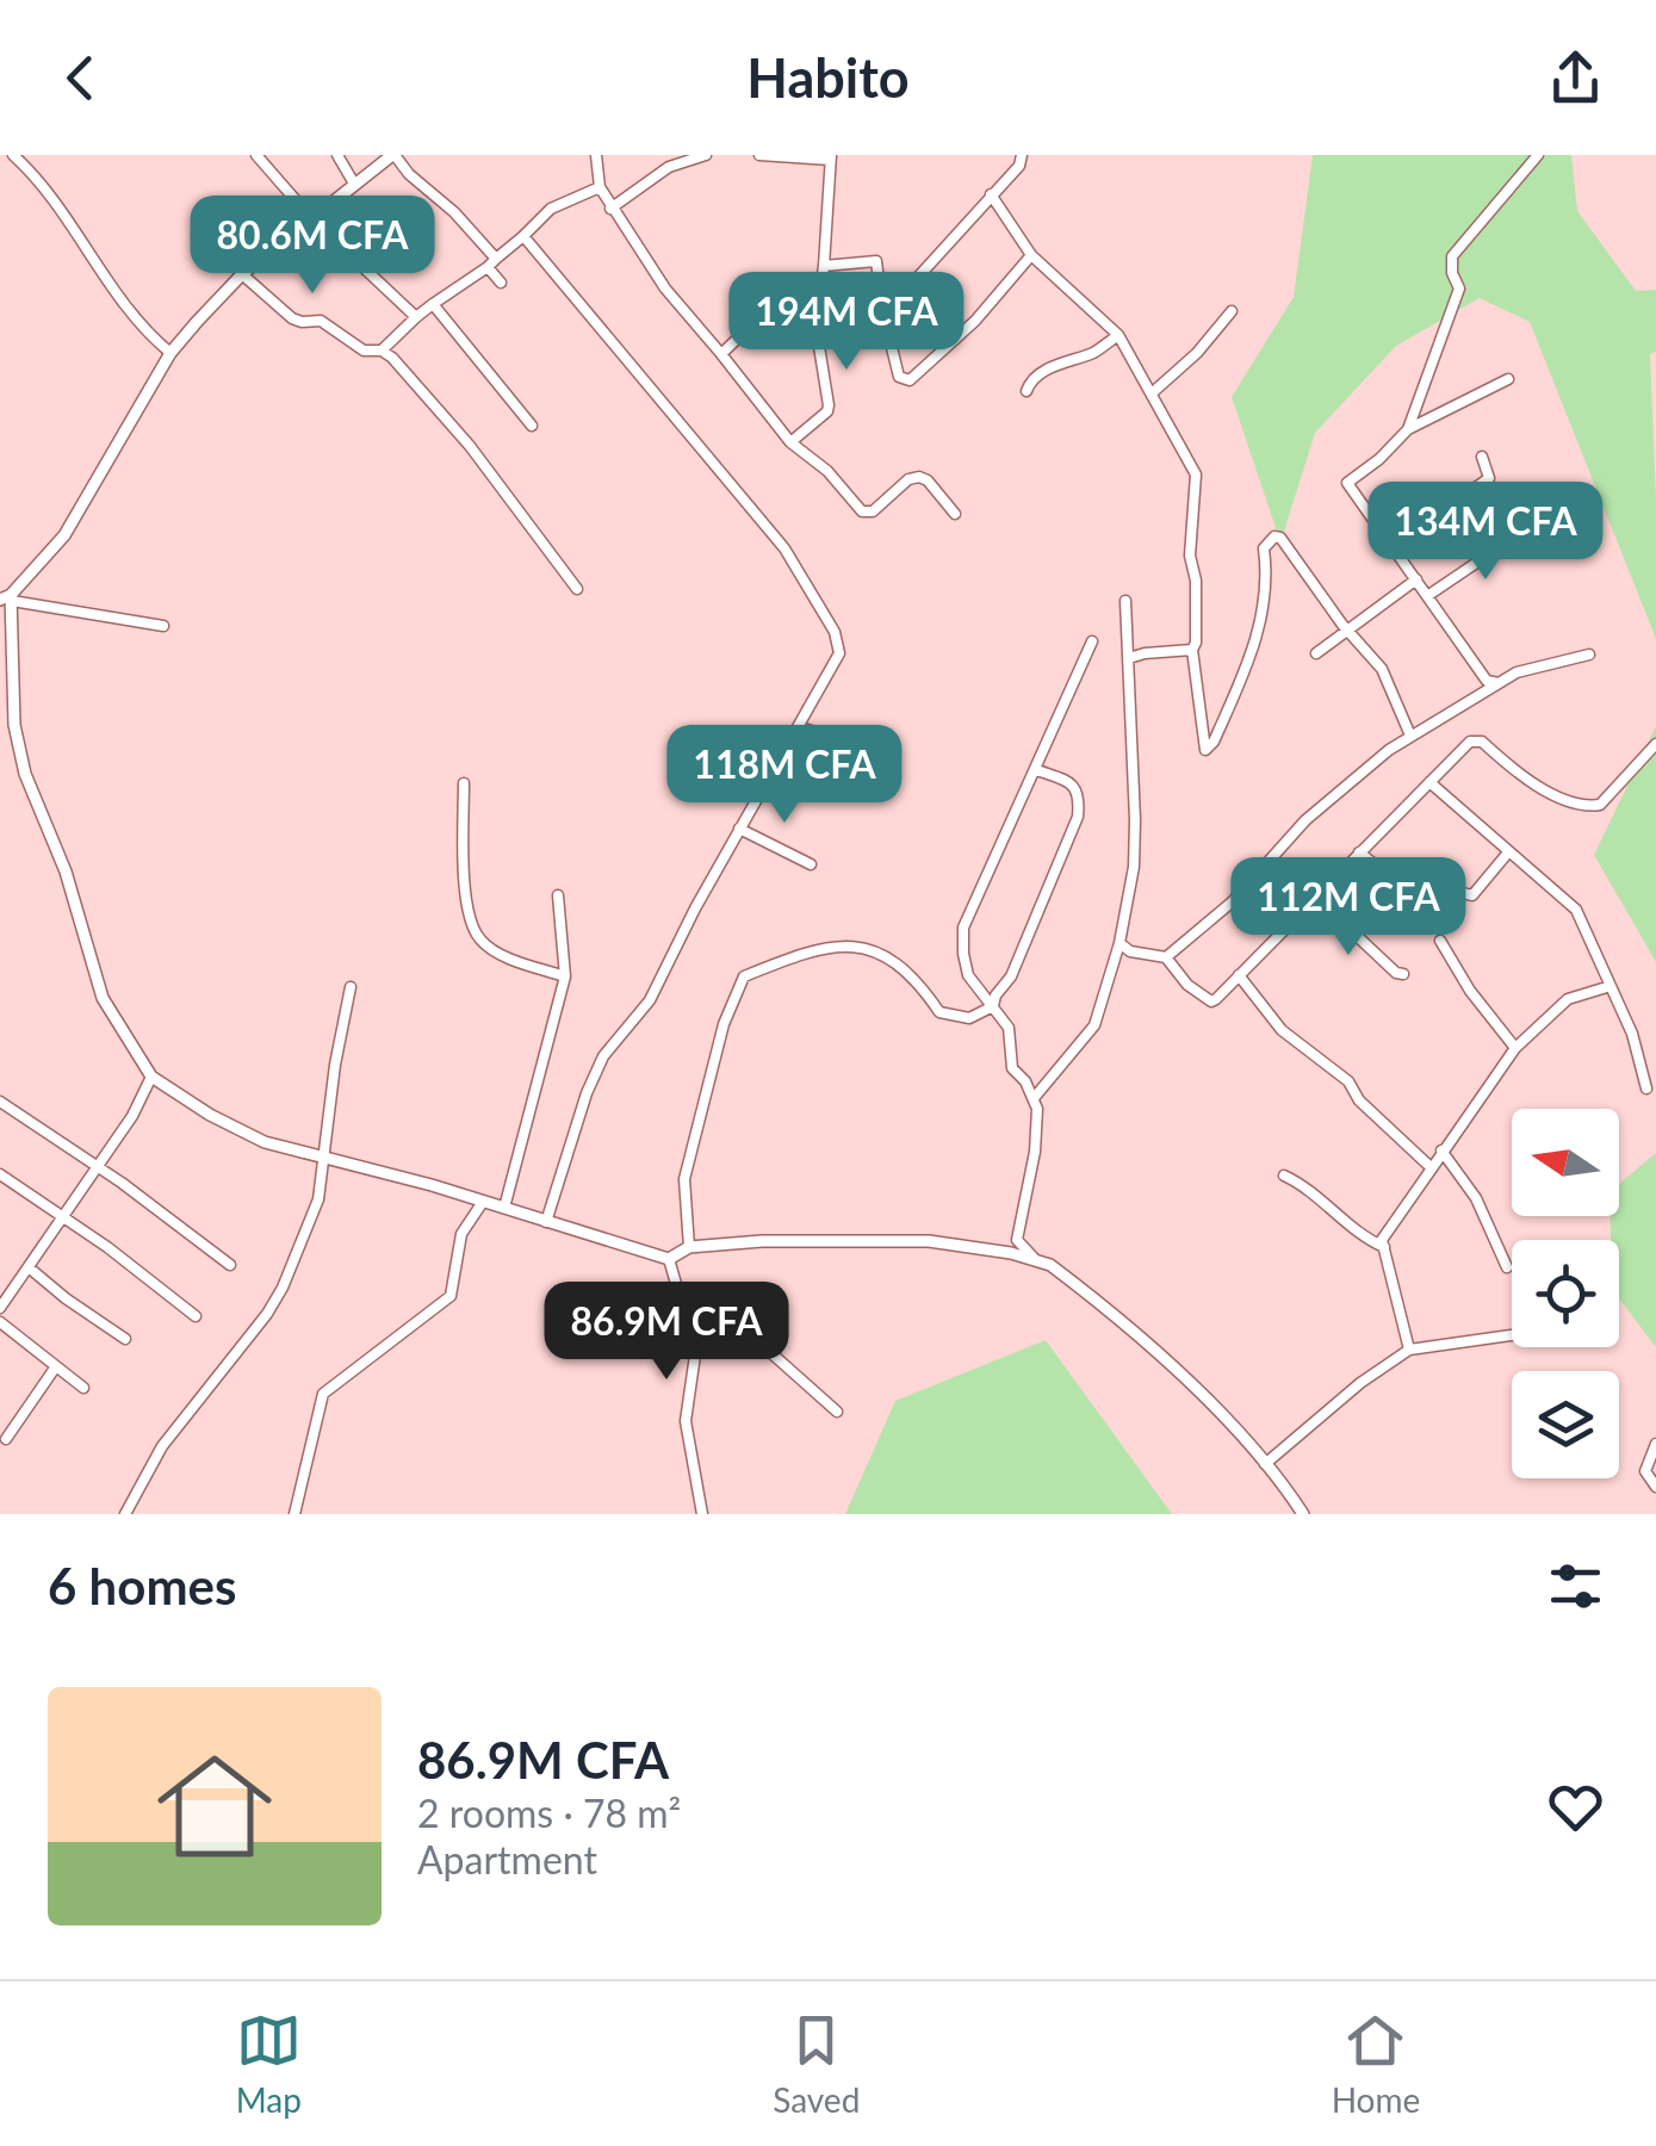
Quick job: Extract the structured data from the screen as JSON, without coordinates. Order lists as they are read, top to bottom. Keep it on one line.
{"north":"left","page":{"header":"Habito","price":["80.6M CFA","194M CFA","134M CFA","118M CFA","112M CFA","86.9M CFA"],"heading":"6 homes","list":[{"name":"86.9M CFA","note":"2 rooms · 78 m² · Apartment"}],"tabs":["Map","Saved","Home"]}}
